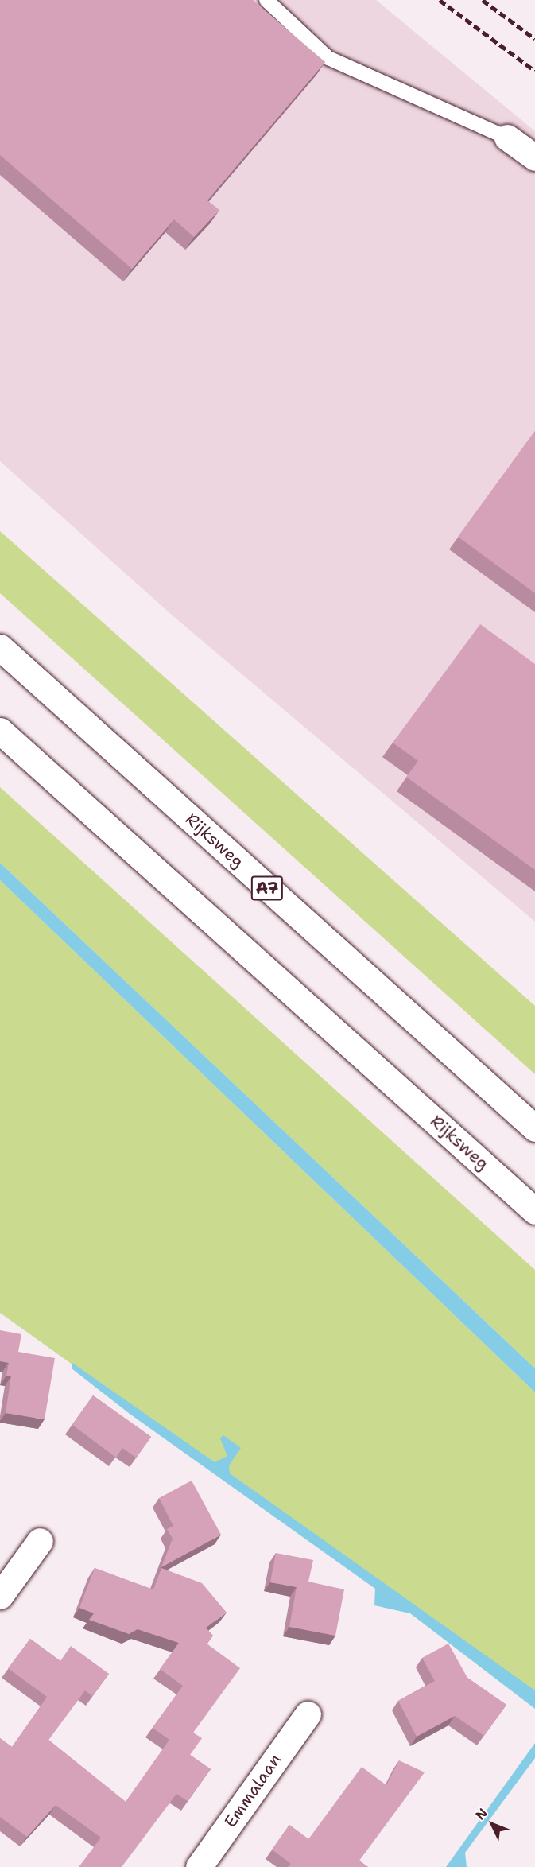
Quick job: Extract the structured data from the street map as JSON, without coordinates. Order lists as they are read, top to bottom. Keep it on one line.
{"streets":{"main road":["Rijksweg","A7","Emmalaan"]},"north":"top left"}
